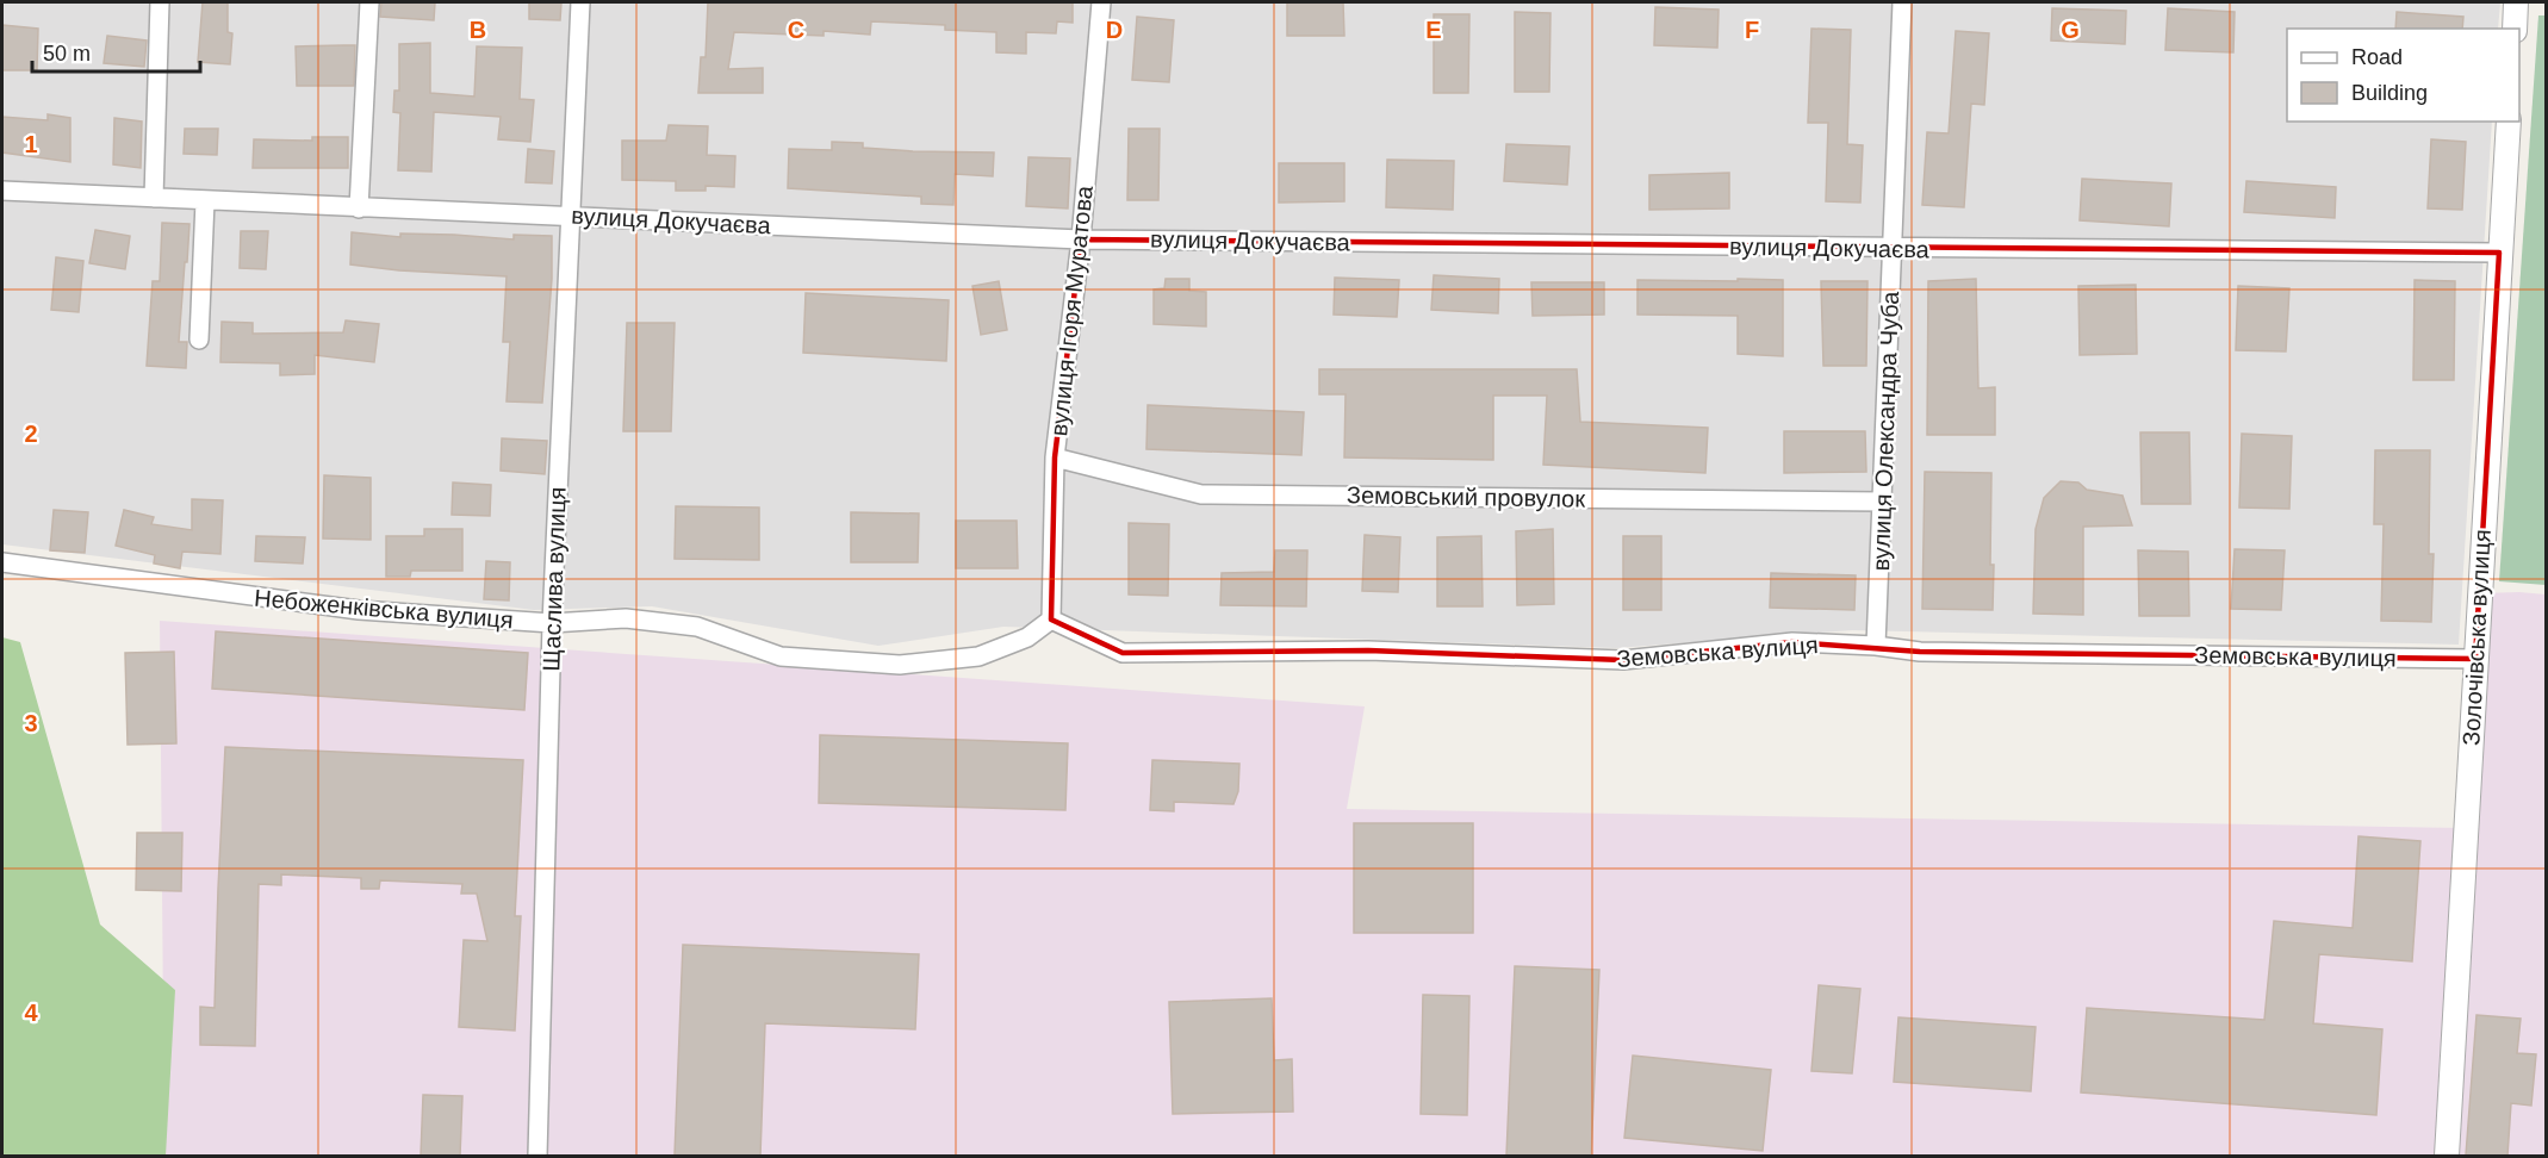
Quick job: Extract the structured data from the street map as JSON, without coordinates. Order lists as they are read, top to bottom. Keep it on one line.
{"streets":{"street":["вулиця Докучаєва","вулиця Ігоря Муратова","вулиця Олександра Чуба","Земовський провулок","Щаслива вулиця","Небоженківська вулиця","Золочівська вулиця","Земовська вулиця"]},"crossings":[["вулиця Докучаєва","вулиця Ігоря Муратова"],["вулиця Докучаєва","вулиця Олександра Чуба"],["вулиця Докучаєва","Щаслива вулиця"],["вулиця Докучаєва","Золочівська вулиця"],["вулиця Ігоря Муратова","Земовський провулок"],["вулиця Ігоря Муратова","Небоженківська вулиця"],["вулиця Ігоря Муратова","Земовська вулиця"],["вулиця Олександра Чуба","Земовський провулок"],["вулиця Олександра Чуба","Земовська вулиця"],["Щаслива вулиця","Небоженківська вулиця"],["Небоженківська вулиця","Земовська вулиця"],["Золочівська вулиця","Земовська вулиця"]],"legend":["Road","Building"],"scale_bar":"50 m","grid":{"columns":["B","C","D","E","F","G"],"rows":["1","2","3","4"]}}
